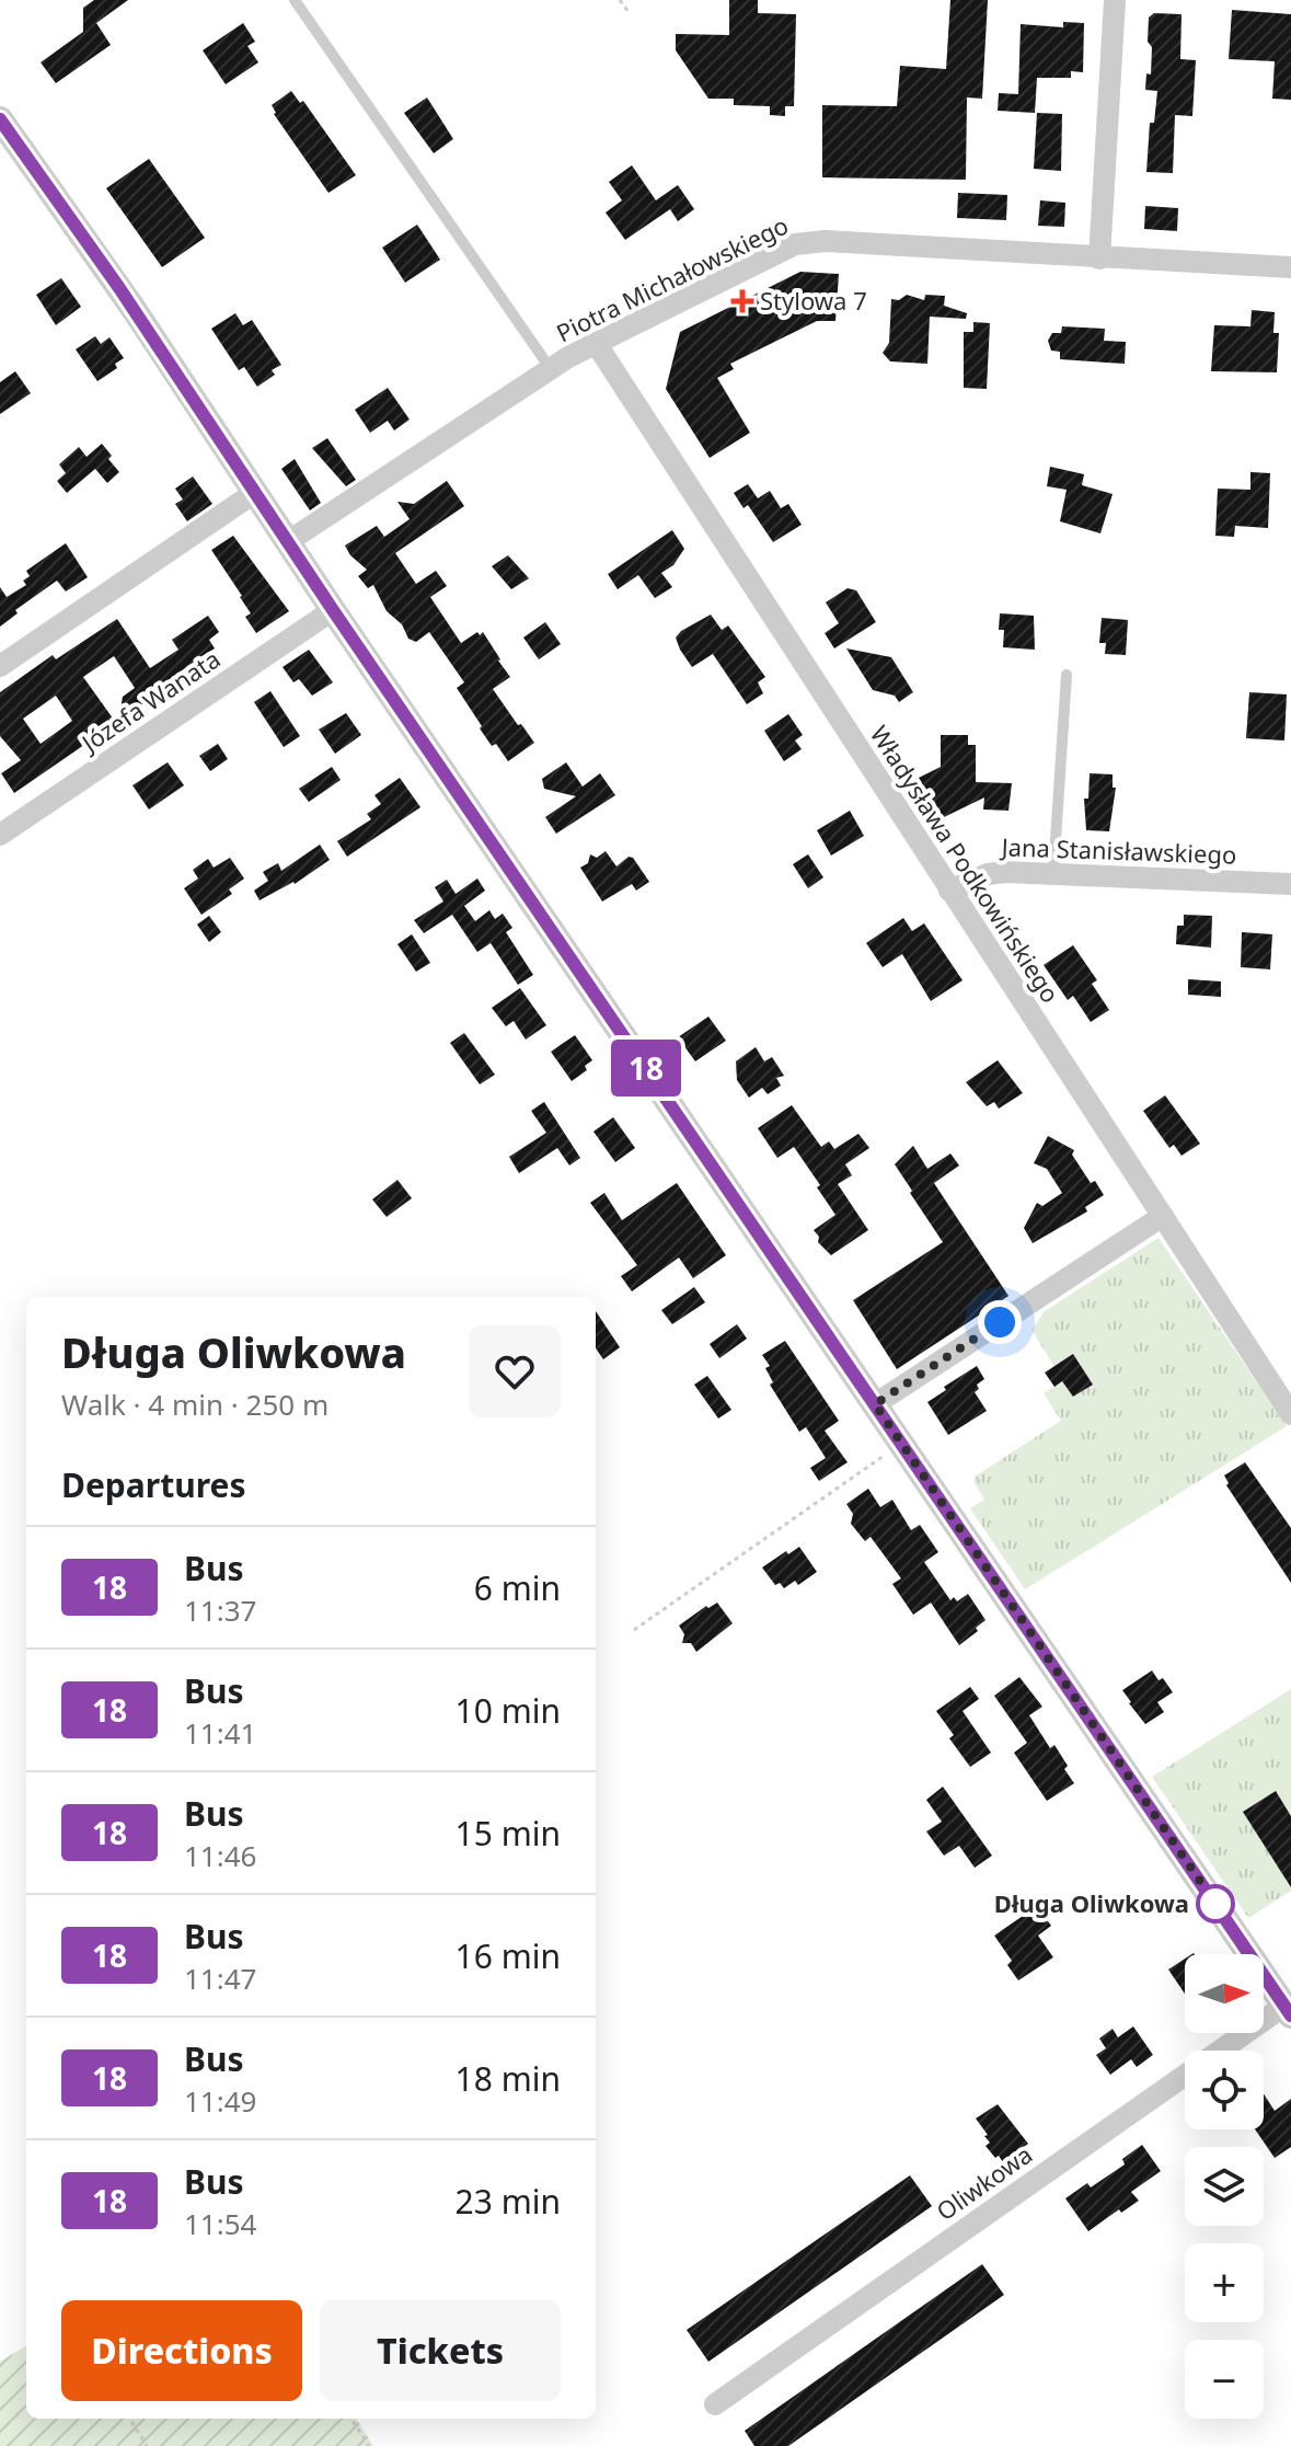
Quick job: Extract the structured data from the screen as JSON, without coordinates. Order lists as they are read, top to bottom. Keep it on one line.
{"streets":{"street":["Piotra Michałowskiego","Józefa Wanata","Jana Stanisławskiego","Władysława Podkowińskiego","Oliwkowa"]},"crossings":[["Piotra Michałowskiego","Władysława Podkowińskiego"],["Jana Stanisławskiego","Władysława Podkowińskiego"]],"places":{"health":["Stylowa 7"],"other":["Długa Oliwkowa"]},"lines":["bus line 18"],"north":"right","page":{"on_map":"18","heading":[["Długa Oliwkowa","Walk · 4 min · 250 m"],"Departures"],"list":[{"mark":"18","name":"Bus","note":"11:37","value":"6 min"},{"mark":"18","name":"Bus","note":"11:41","value":"10 min"},{"mark":"18","name":"Bus","note":"11:46","value":"15 min"},{"mark":"18","name":"Bus","note":"11:47","value":"16 min"},{"mark":"18","name":"Bus","note":"11:49","value":"18 min"},{"mark":"18","name":"Bus","note":"11:54","value":"23 min"}],"map_buttons":["+","−"],"buttons":["Directions","Tickets"]}}
